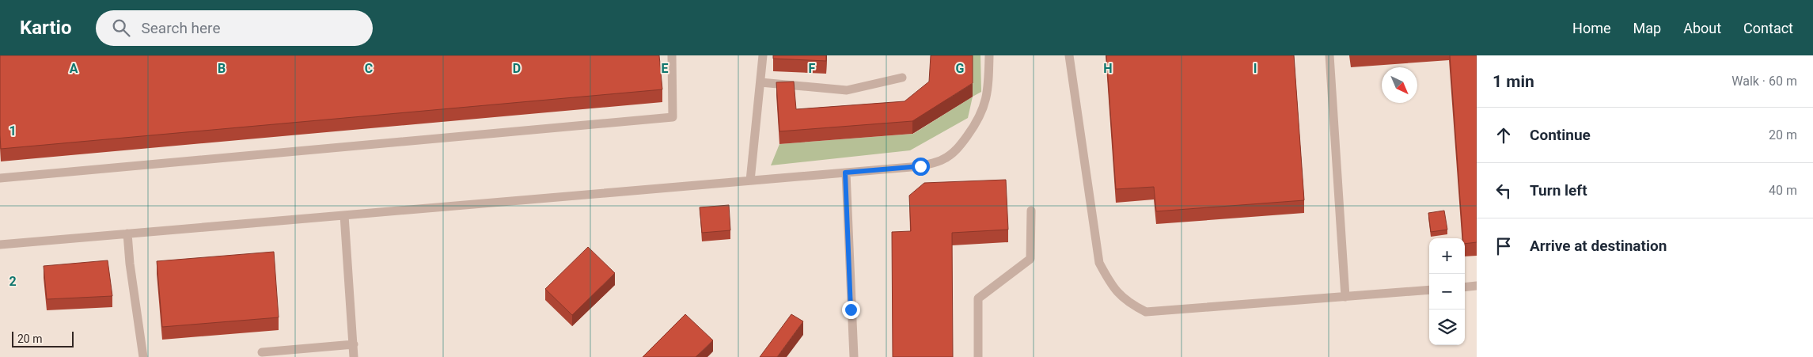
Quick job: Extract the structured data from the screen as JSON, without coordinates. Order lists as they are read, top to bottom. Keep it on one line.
{"scale_bar":"20 m","north":"bottom right","page":{"header":"Kartio","search":"Search here","nav":["Home","Map","About","Contact"],"heading":["1 min","Walk · 60 m"],"list":[["Continue","20 m"],["Turn left","40 m"],"Arrive at destination"],"map_buttons":["+","−"],"scale":"20 m"},"grid":{"columns":["A","B","C","D","E","F","G","H","I"],"rows":["1","2"]}}
